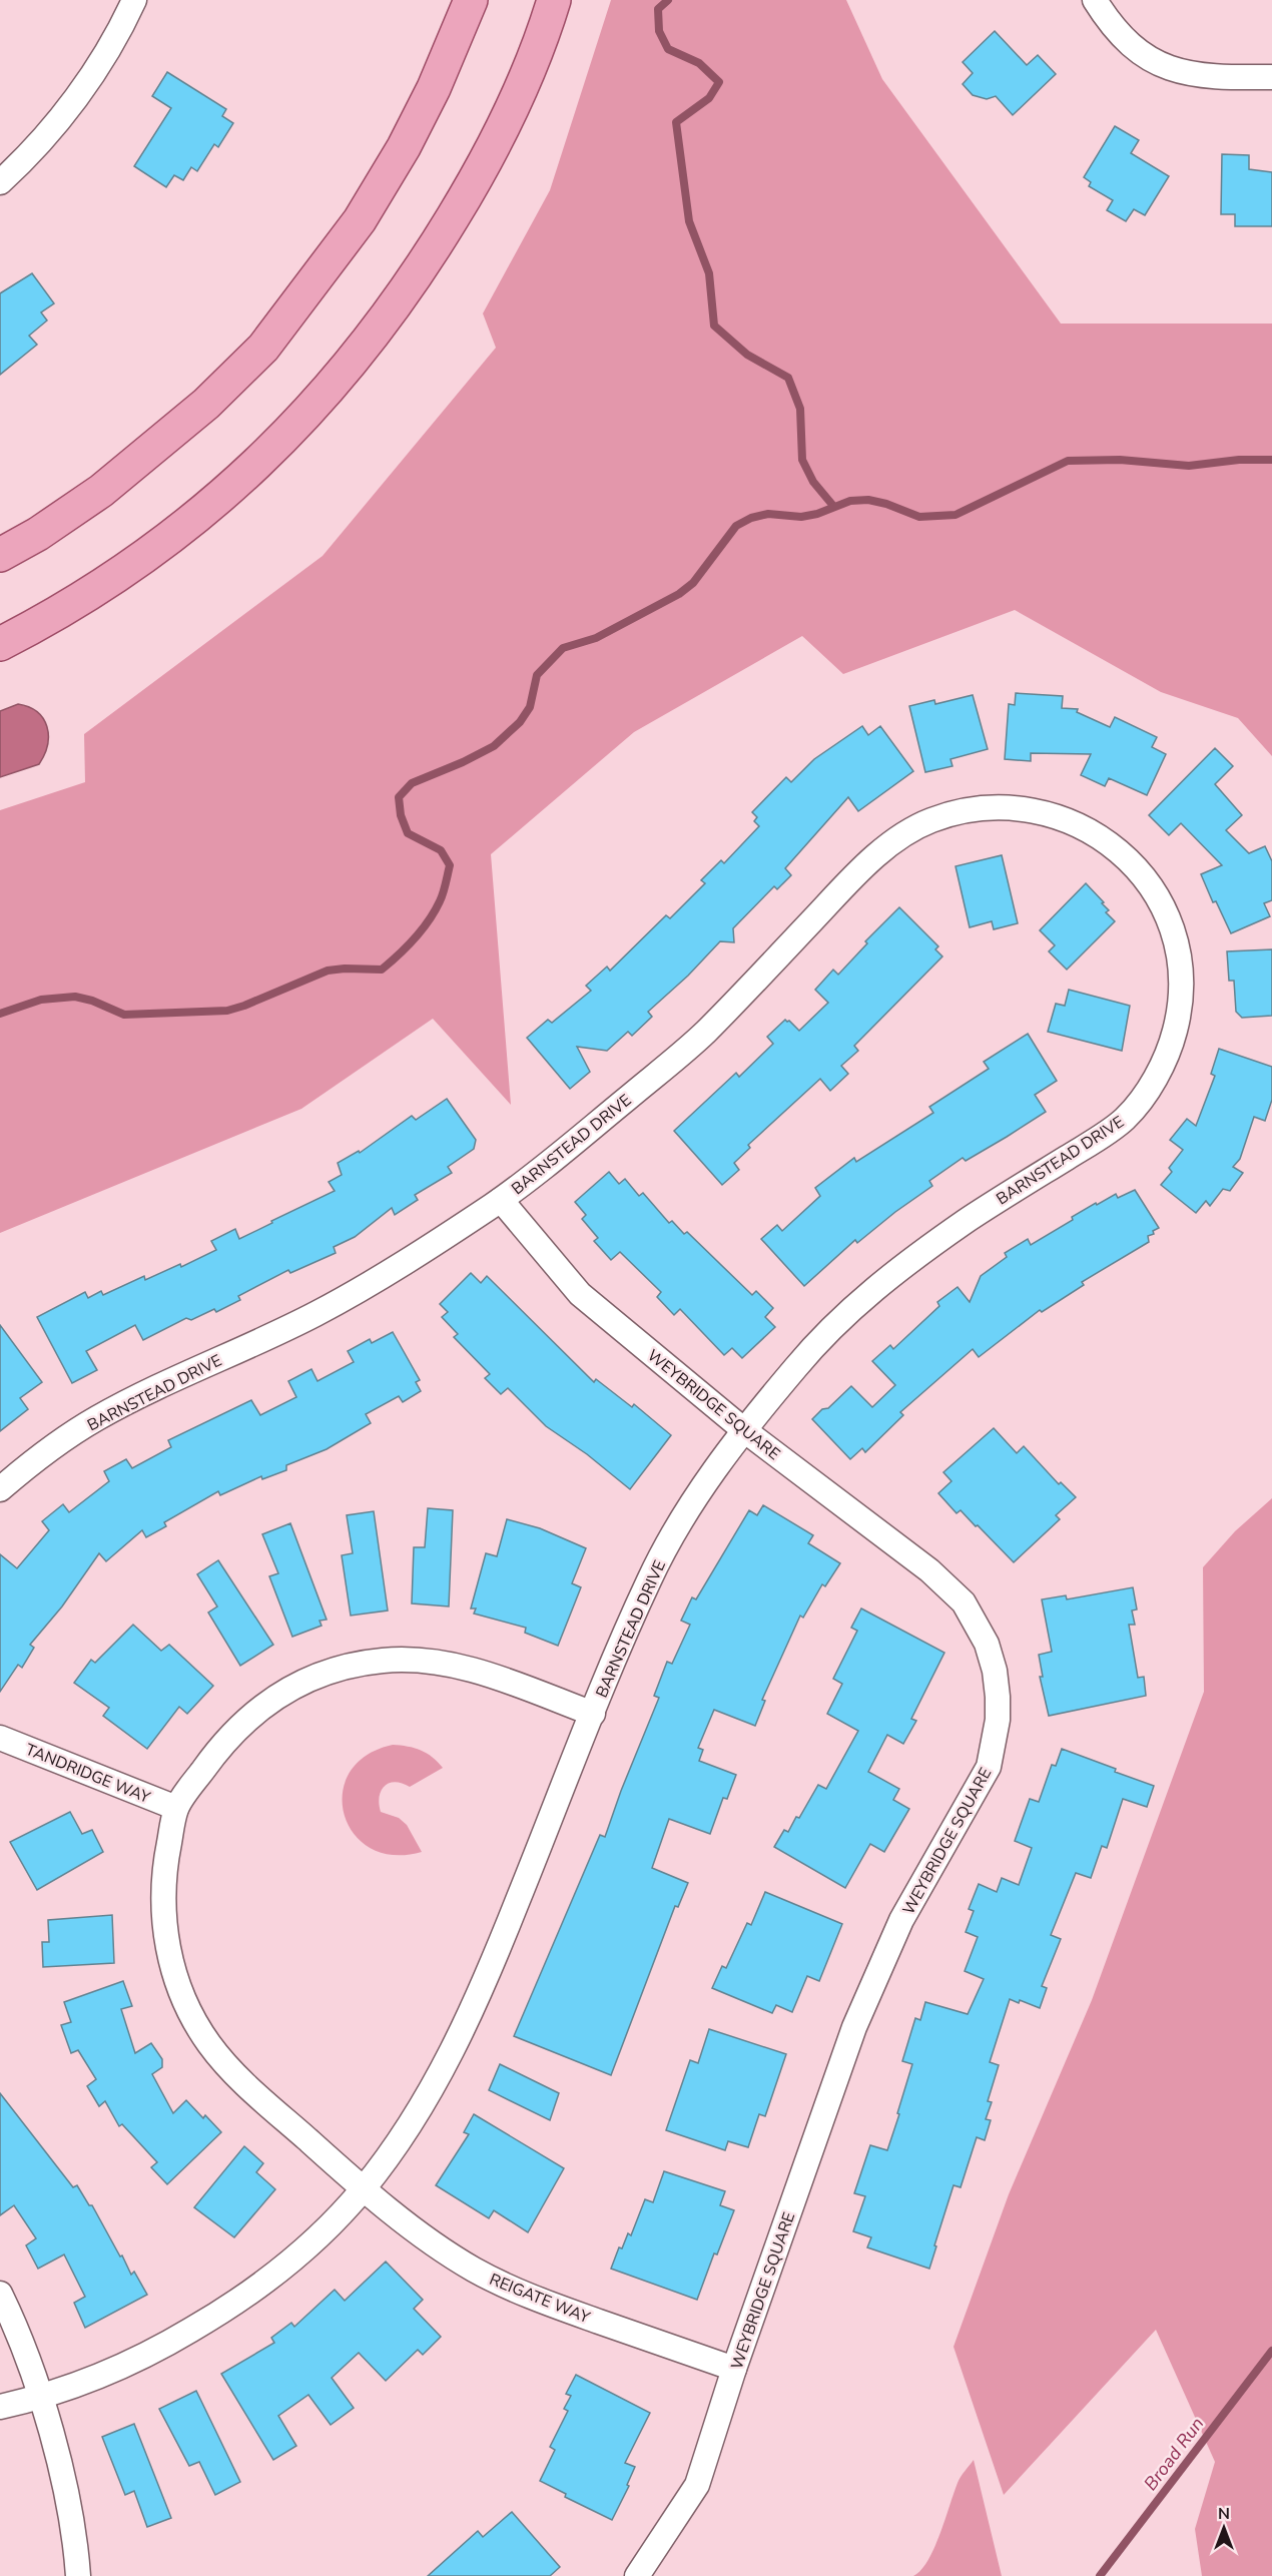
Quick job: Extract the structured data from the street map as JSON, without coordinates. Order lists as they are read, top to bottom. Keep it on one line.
{"streets":{"street":["BARNSTEAD DRIVE","WEYBRIDGE SQUARE","TANDRIDGE WAY","REIGATE WAY"]},"crossings":[["BARNSTEAD DRIVE","WEYBRIDGE SQUARE"],["BARNSTEAD DRIVE","REIGATE WAY"],["WEYBRIDGE SQUARE","REIGATE WAY"],["TANDRIDGE WAY","REIGATE WAY"]],"water":["Broad Run"],"north":"top"}
